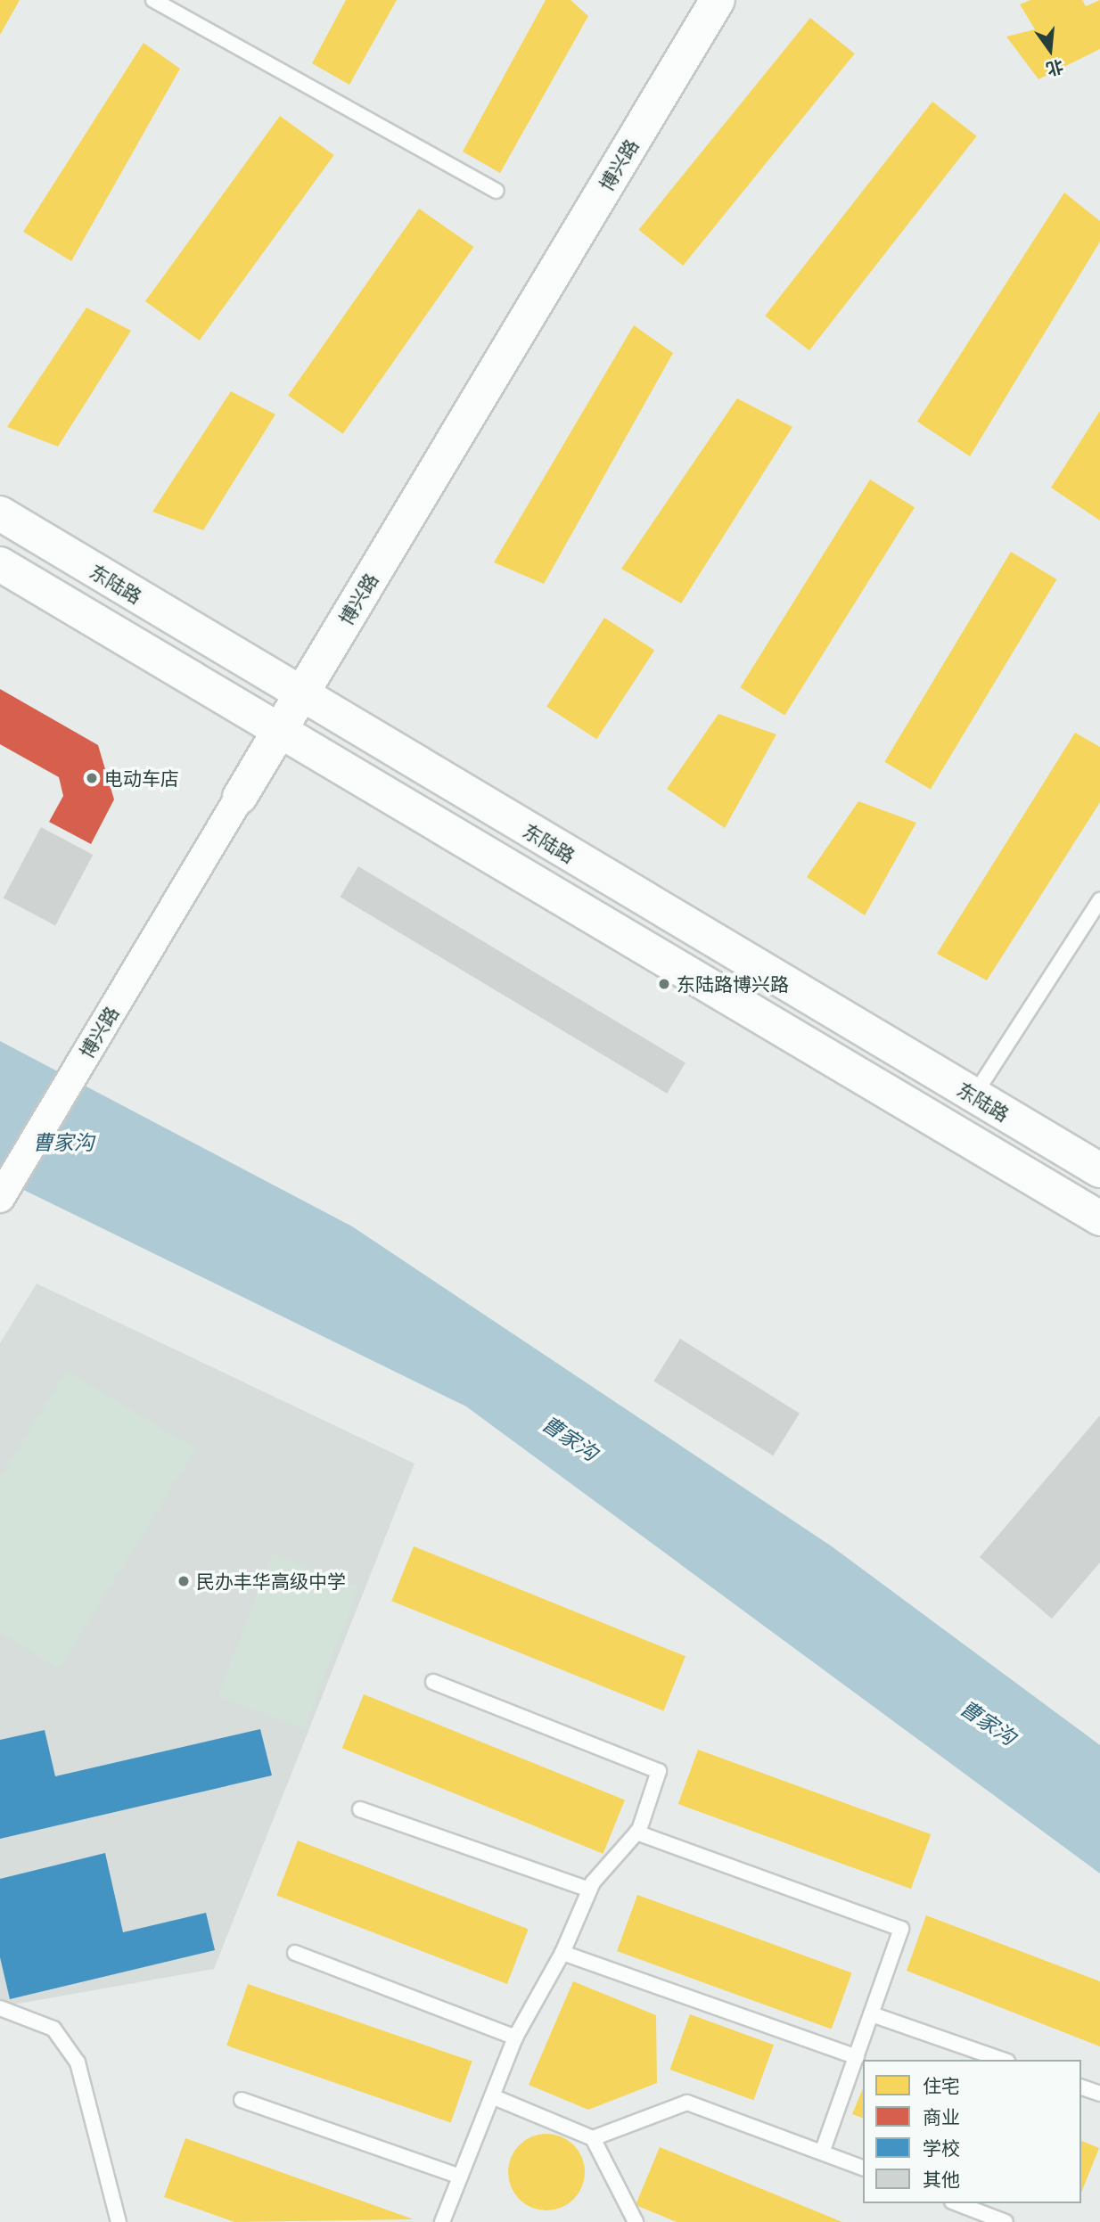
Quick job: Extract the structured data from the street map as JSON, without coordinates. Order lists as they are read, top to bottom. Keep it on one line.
{"streets":{"main road":["博兴路","东陆路"]},"crossings":[["博兴路","东陆路"]],"water":["曹家沟"],"places":["电动车店","东陆路博兴路","民办丰华高级中学"],"legend":["住宅","商业","学校","其他"],"north":"bottom"}
